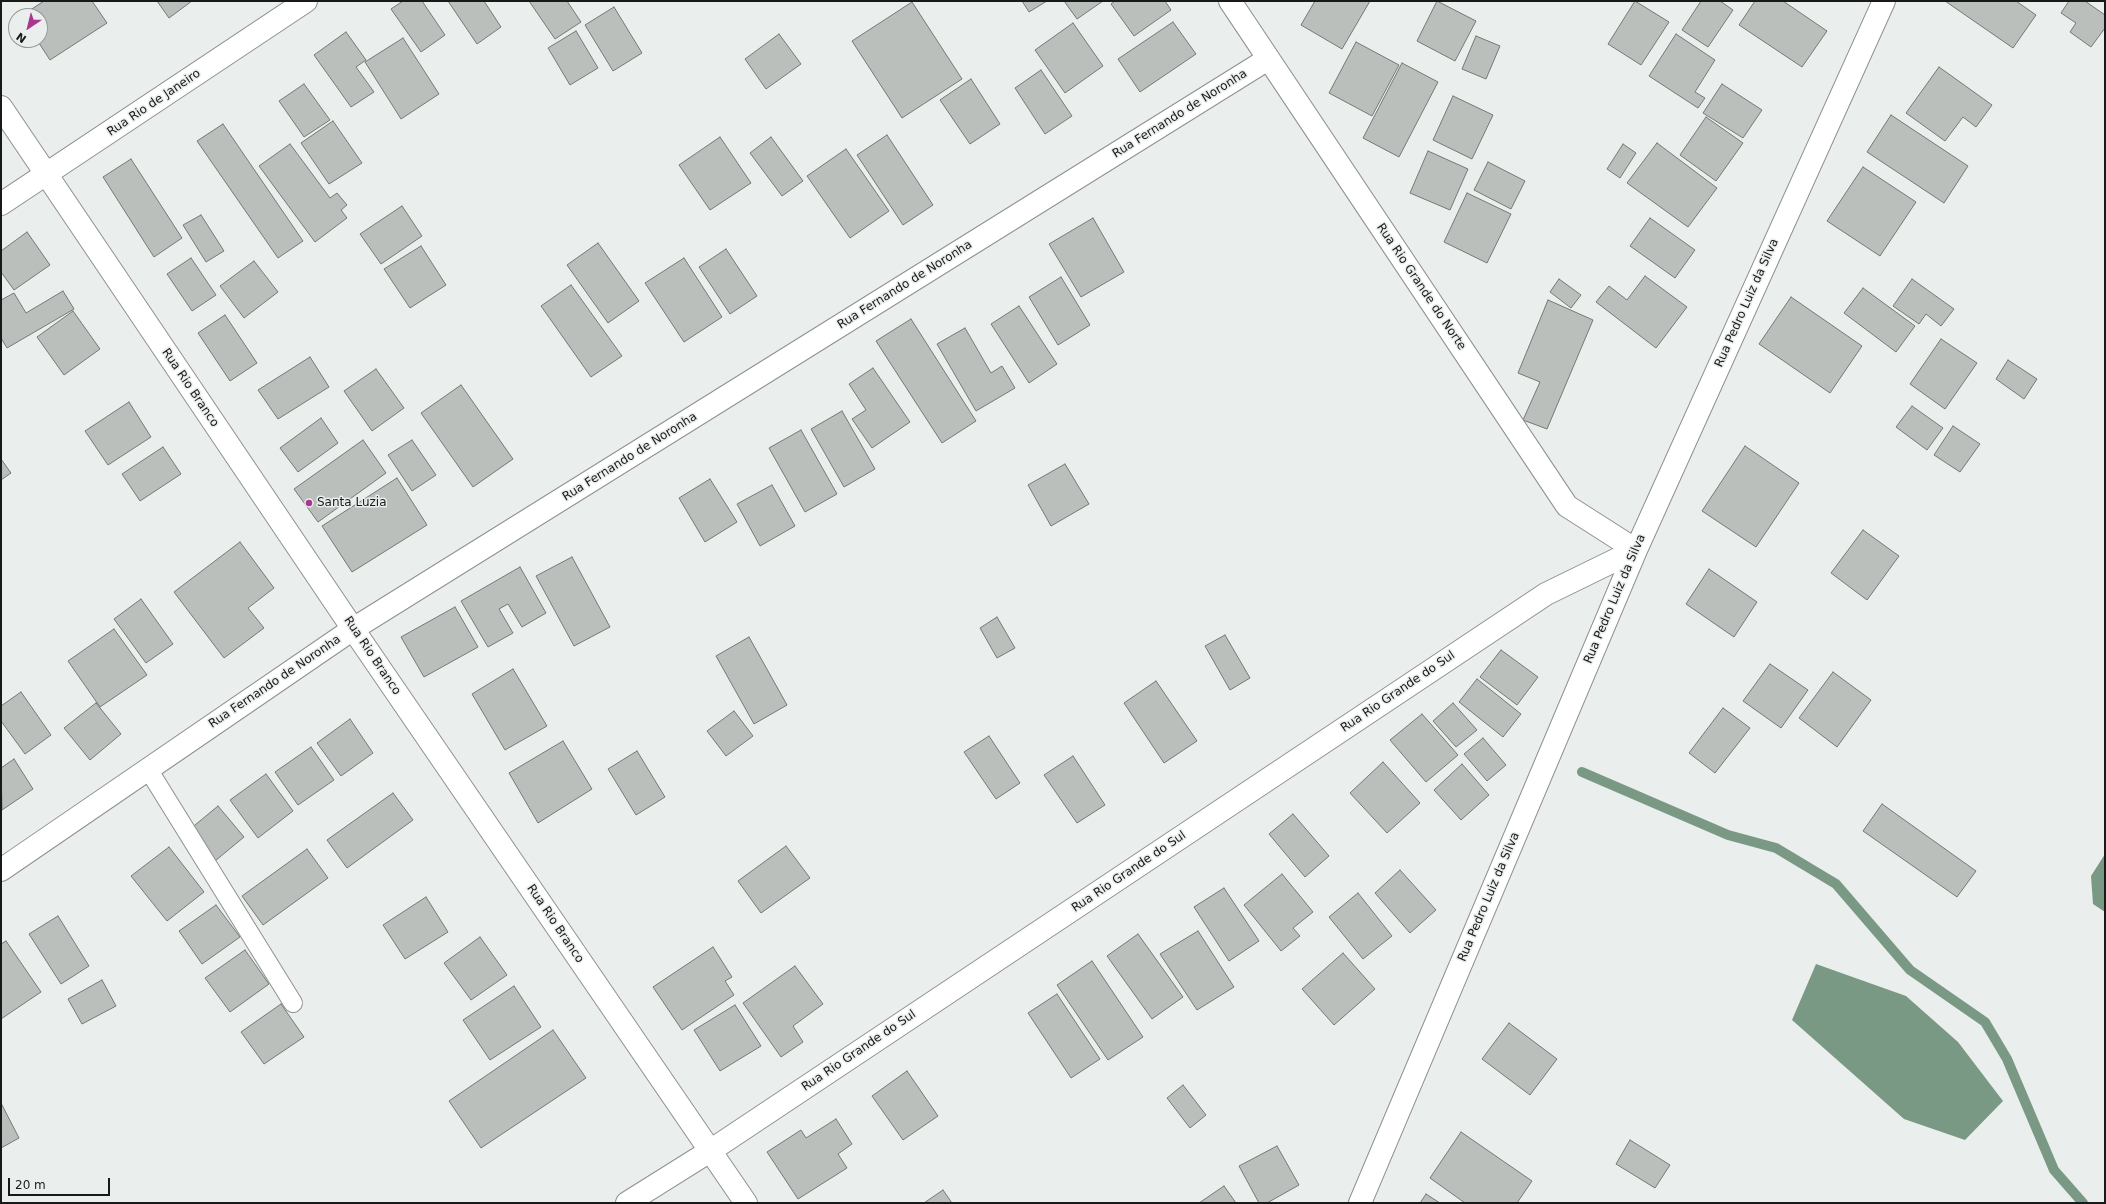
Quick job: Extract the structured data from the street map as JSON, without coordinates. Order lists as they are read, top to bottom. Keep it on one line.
{"streets":{"street":["Rua Rio de Janeiro","Rua Fernando de Noronha","Rua Rio Grande do Norte","Rua Pedro Luiz da Silva","Rua Rio Branco","Rua Rio Grande do Sul"]},"crossings":[["Rua Rio de Janeiro","Rua Rio Branco"],["Rua Fernando de Noronha","Rua Rio Grande do Norte"],["Rua Fernando de Noronha","Rua Rio Branco"],["Rua Rio Grande do Norte","Rua Pedro Luiz da Silva"],["Rua Rio Grande do Norte","Rua Rio Grande do Sul"],["Rua Pedro Luiz da Silva","Rua Rio Grande do Sul"],["Rua Rio Branco","Rua Rio Grande do Sul"]],"places":["Santa Luzia"],"scale_bar":"20 m","north":"bottom left"}
